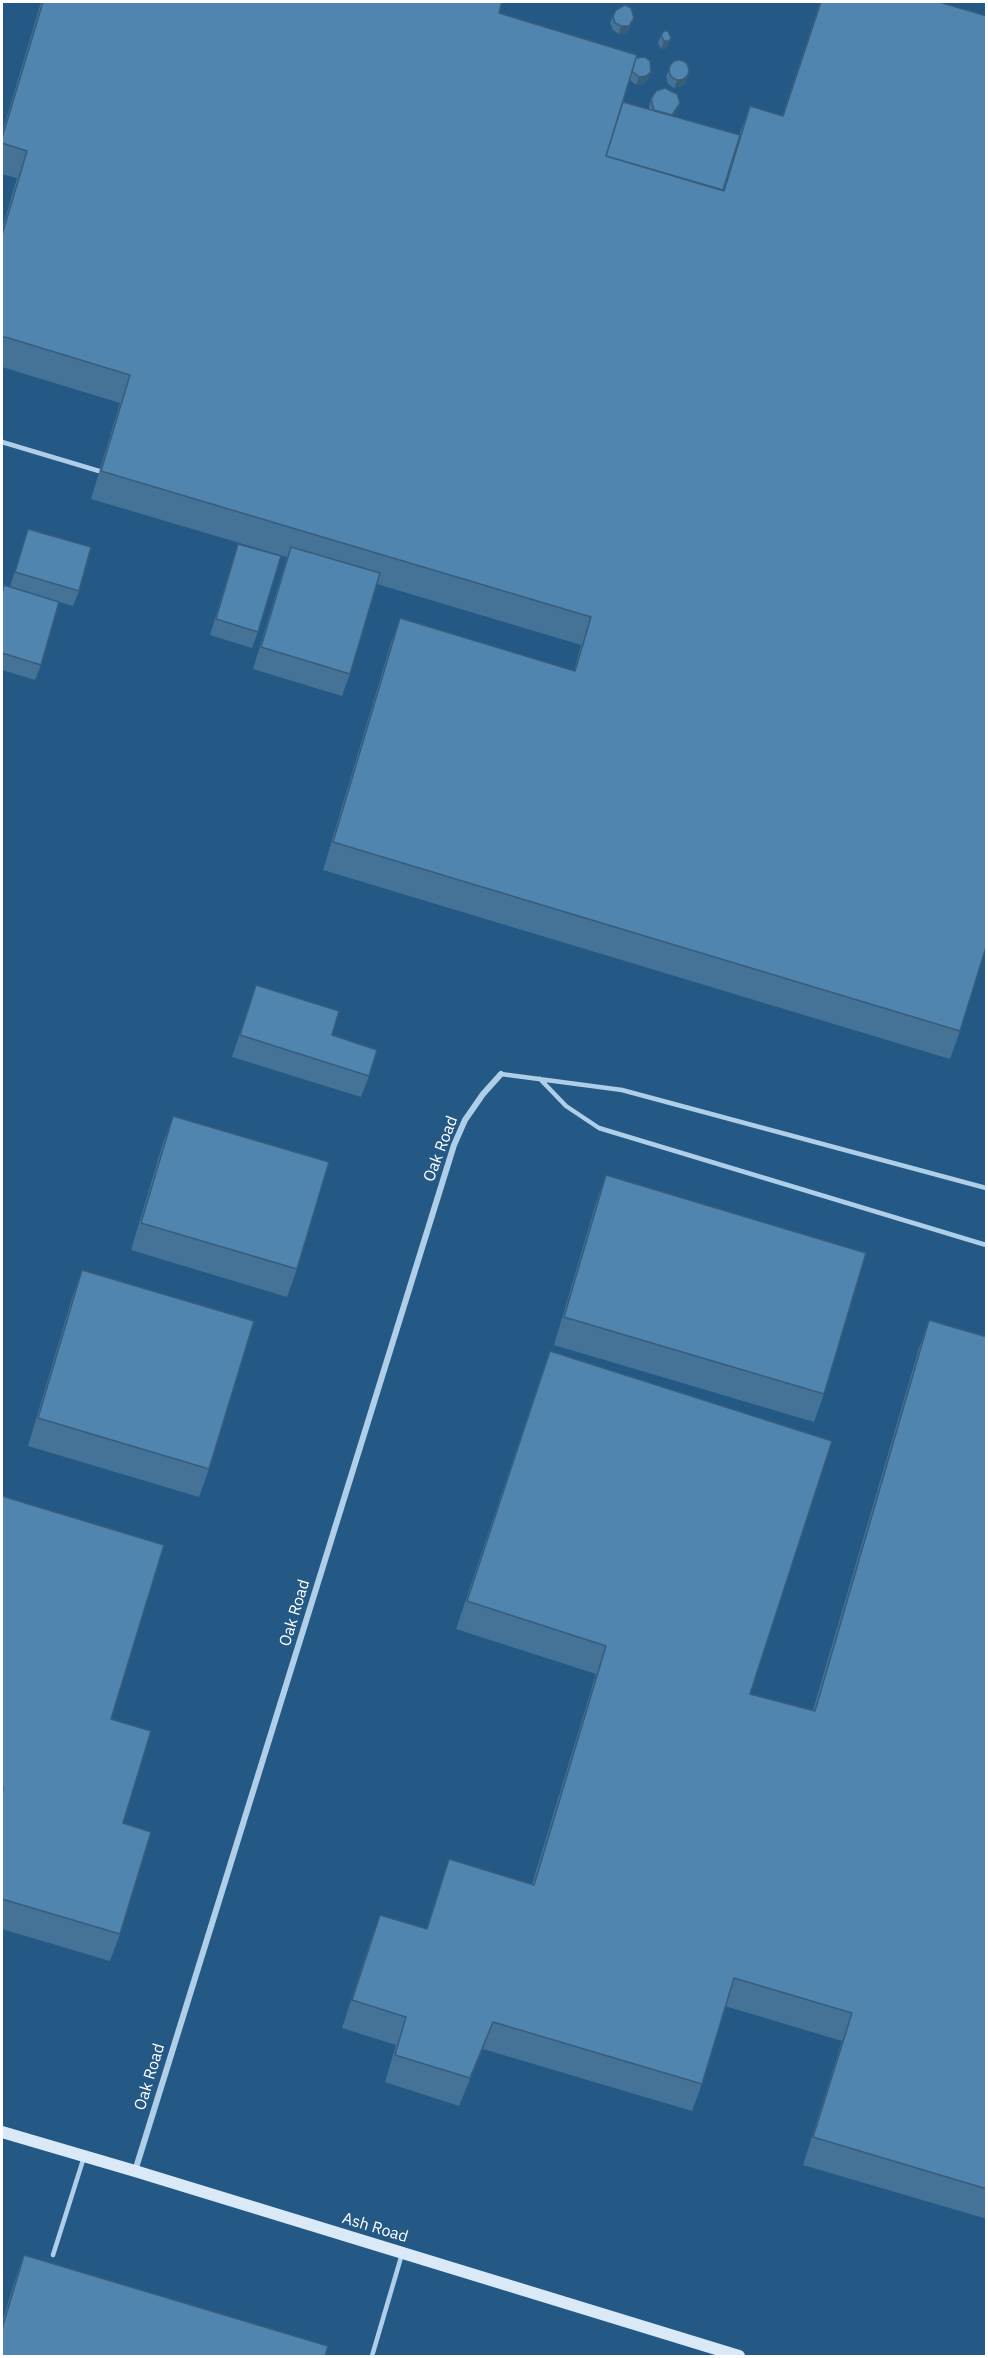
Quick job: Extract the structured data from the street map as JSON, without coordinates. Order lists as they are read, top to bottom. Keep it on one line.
{"streets":{"main road":["Ash Road"],"street":["Oak Road"]},"crossings":[["Oak Road","Ash Road"]]}
